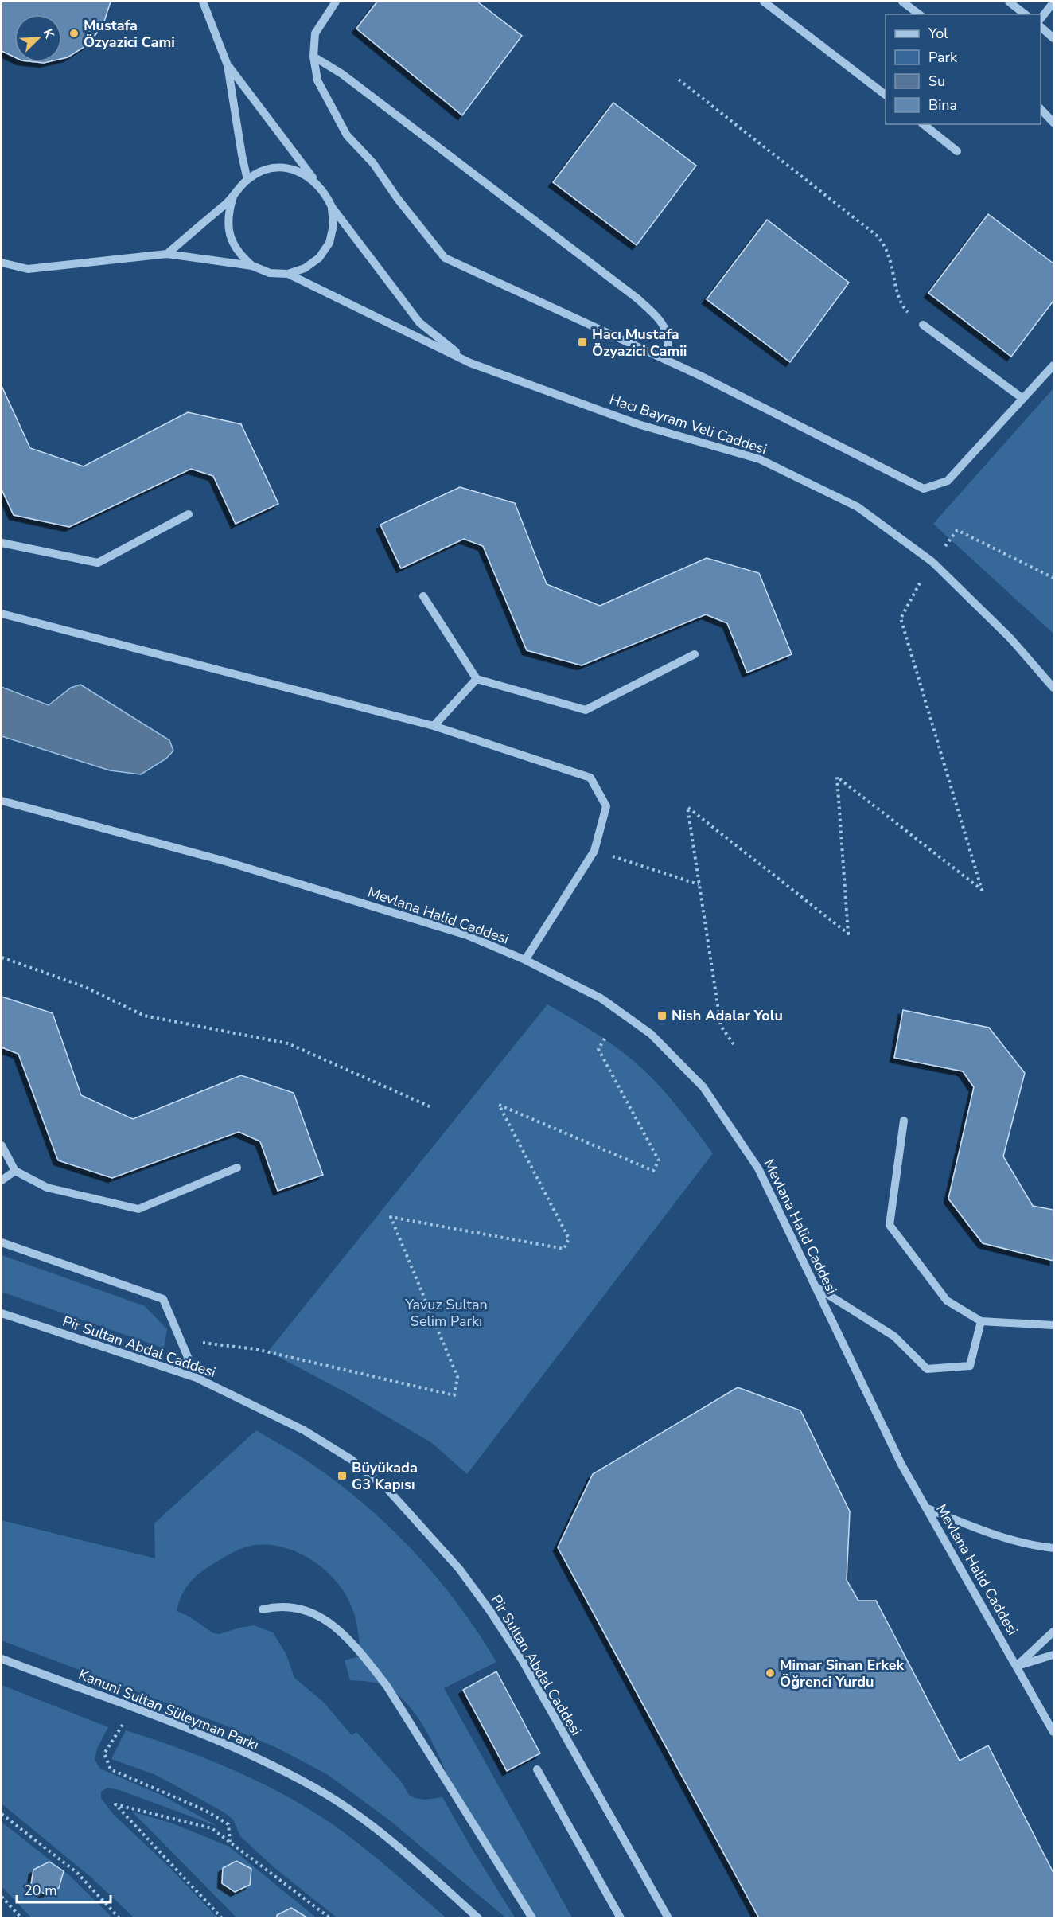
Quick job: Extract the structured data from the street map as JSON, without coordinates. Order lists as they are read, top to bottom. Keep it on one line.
{"streets":{"street":["Hacı Bayram Veli Caddesi","Mevlana Halid Caddesi","Pir Sultan Abdal Caddesi","Kanuni Sultan Süleyman Parkı"]},"parks":["Yavuz Sultan Selim Parkı"],"places":{"other":["Mustafa Özyazici Cami","Mimar Sinan Erkek Öğrenci Yurdu"],"transit":["Hacı Mustafa Özyazici Camii","Nish Adalar Yolu","Büyükada G3 Kapısı"]},"legend":["Yol","Park","Su","Bina"],"scale_bar":"20 m","north":"top right"}
